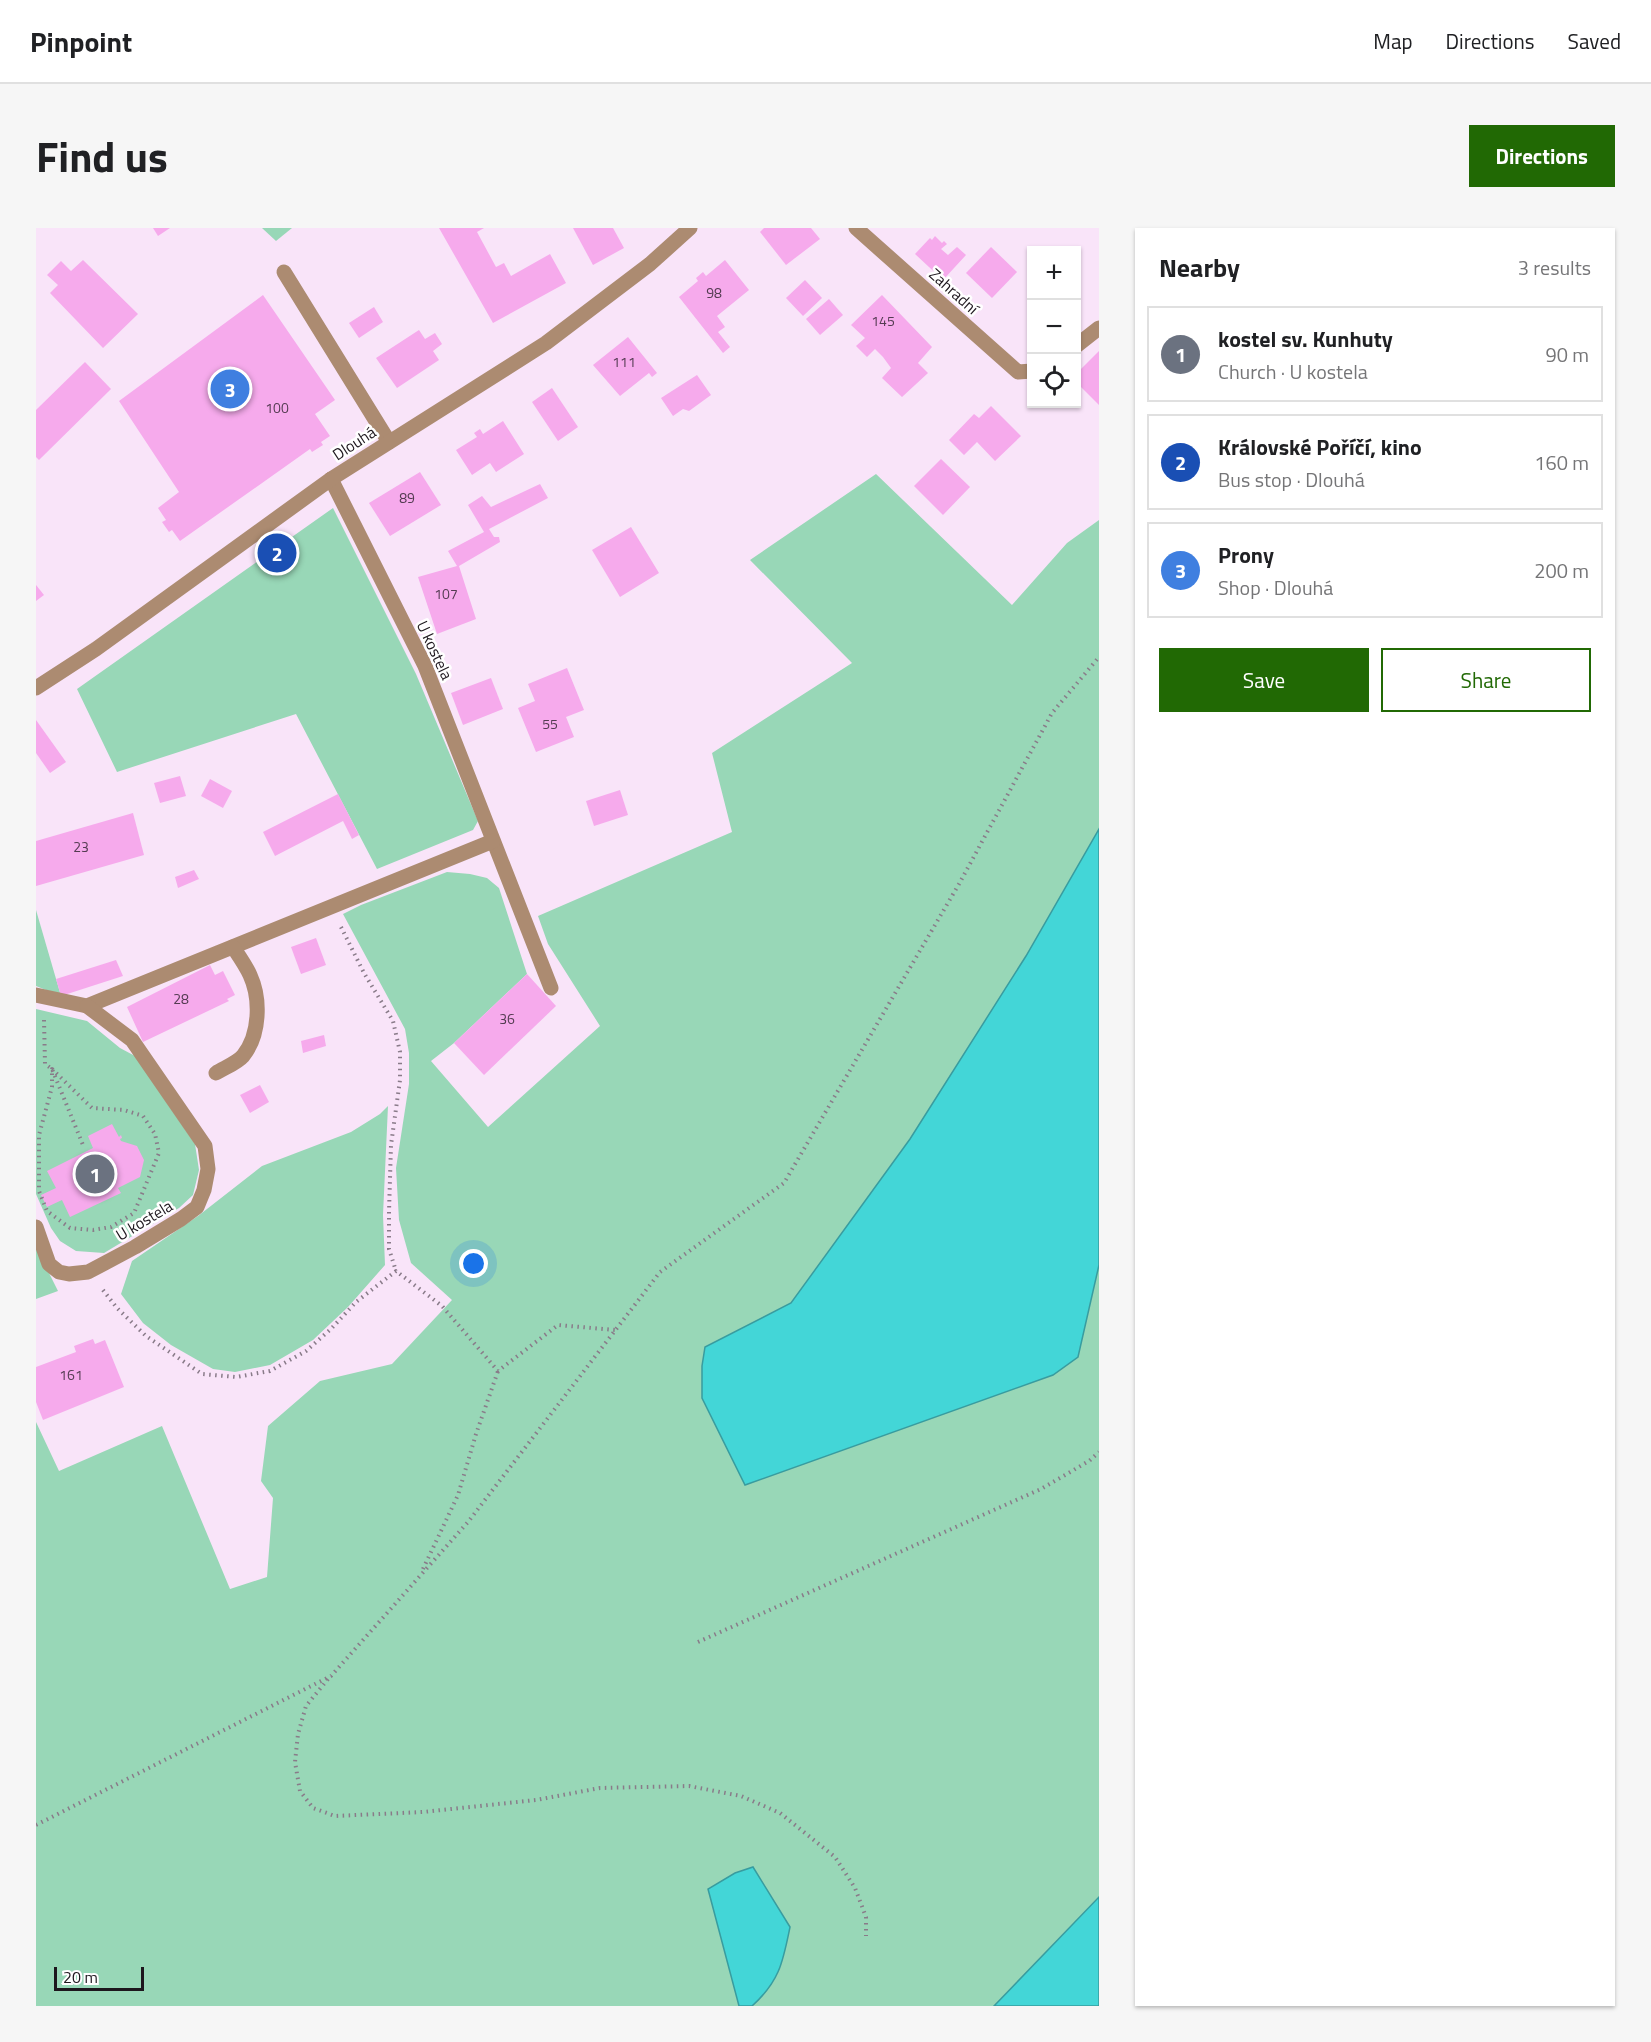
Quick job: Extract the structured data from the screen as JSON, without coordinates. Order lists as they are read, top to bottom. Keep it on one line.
{"streets":{"street":["Zahradní","Dlouhá","U kostela"]},"crossings":[["Dlouhá","U kostela"]],"house_numbers":["98","145","111","100","89","107","55","23","28","36","161"],"scale_bar":"20 m","page":{"header":"Pinpoint","nav":["Map","Directions","Saved"],"title":"Find us","buttons":["Directions",["Save","Share"]],"heading":["Nearby","3 results"],"map_buttons":["+","−"],"list":[{"mark":"1","name":"kostel sv. Kunhuty","note":"Church · U kostela","value":"90 m"},{"mark":"2","name":"Královské Poříčí, kino","note":"Bus stop · Dlouhá","value":"160 m"},{"mark":"3","name":"Prony","note":"Shop · Dlouhá","value":"200 m"}],"pins":["3","2","1"],"scale":"20 m"}}
